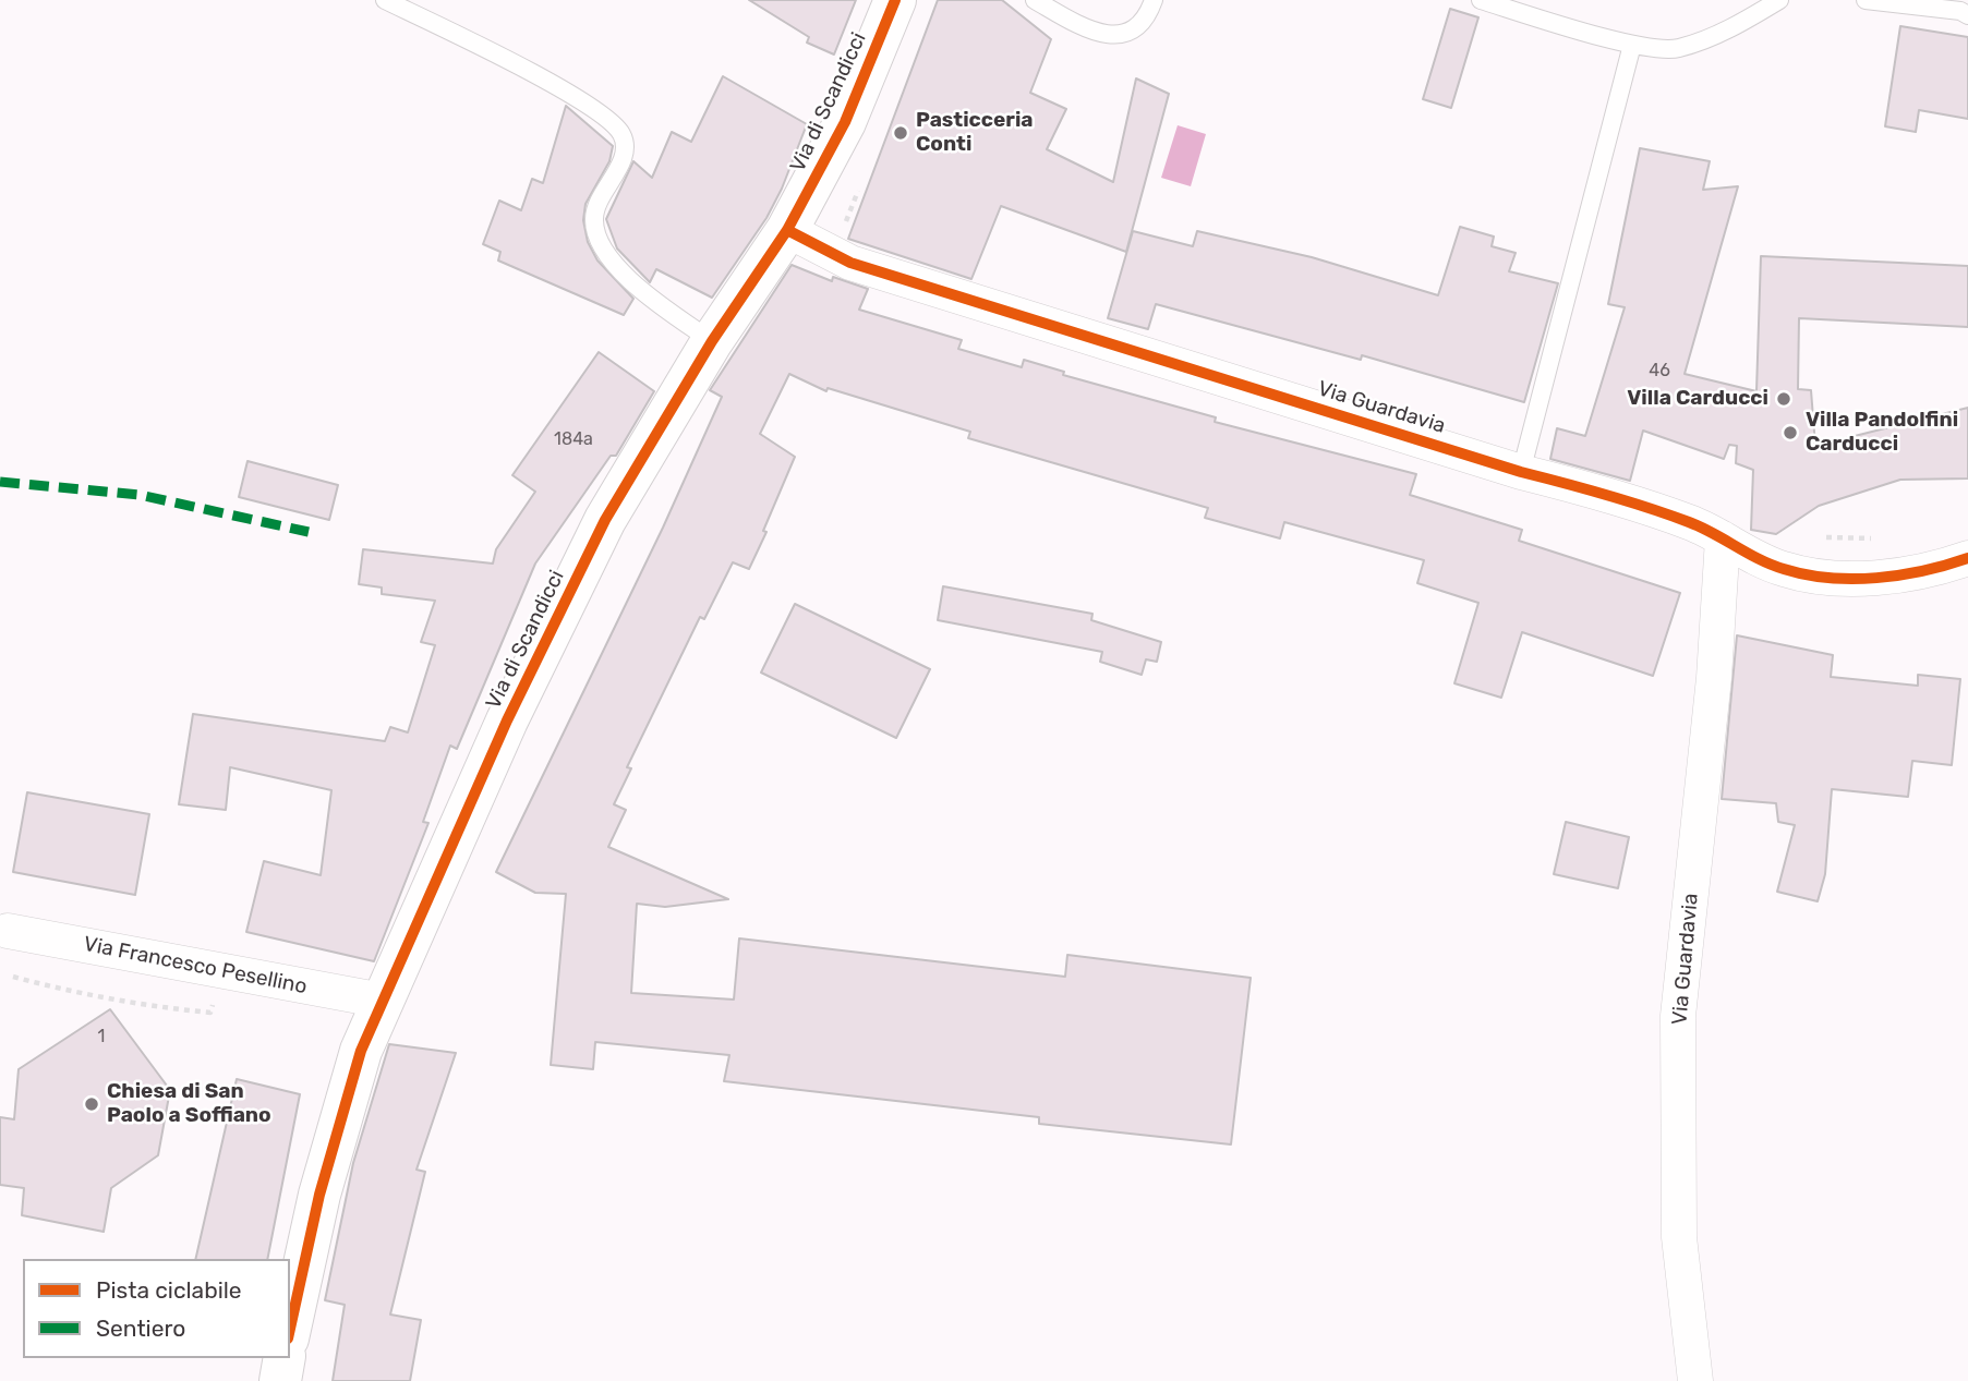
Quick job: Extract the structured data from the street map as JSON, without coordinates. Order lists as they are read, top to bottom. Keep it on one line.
{"streets":{"street":["Via di Scandicci","Via Guardavia","Via Francesco Pesellino"]},"crossings":[["Via di Scandicci","Via Guardavia"],["Via di Scandicci","Via Francesco Pesellino"]],"places":["Pasticceria Conti","Villa Carducci","Villa Pandolfini Carducci","Chiesa di San Paolo a Soffiano"],"house_numbers":["46","184a","1"],"legend":["Pista ciclabile","Sentiero"]}
